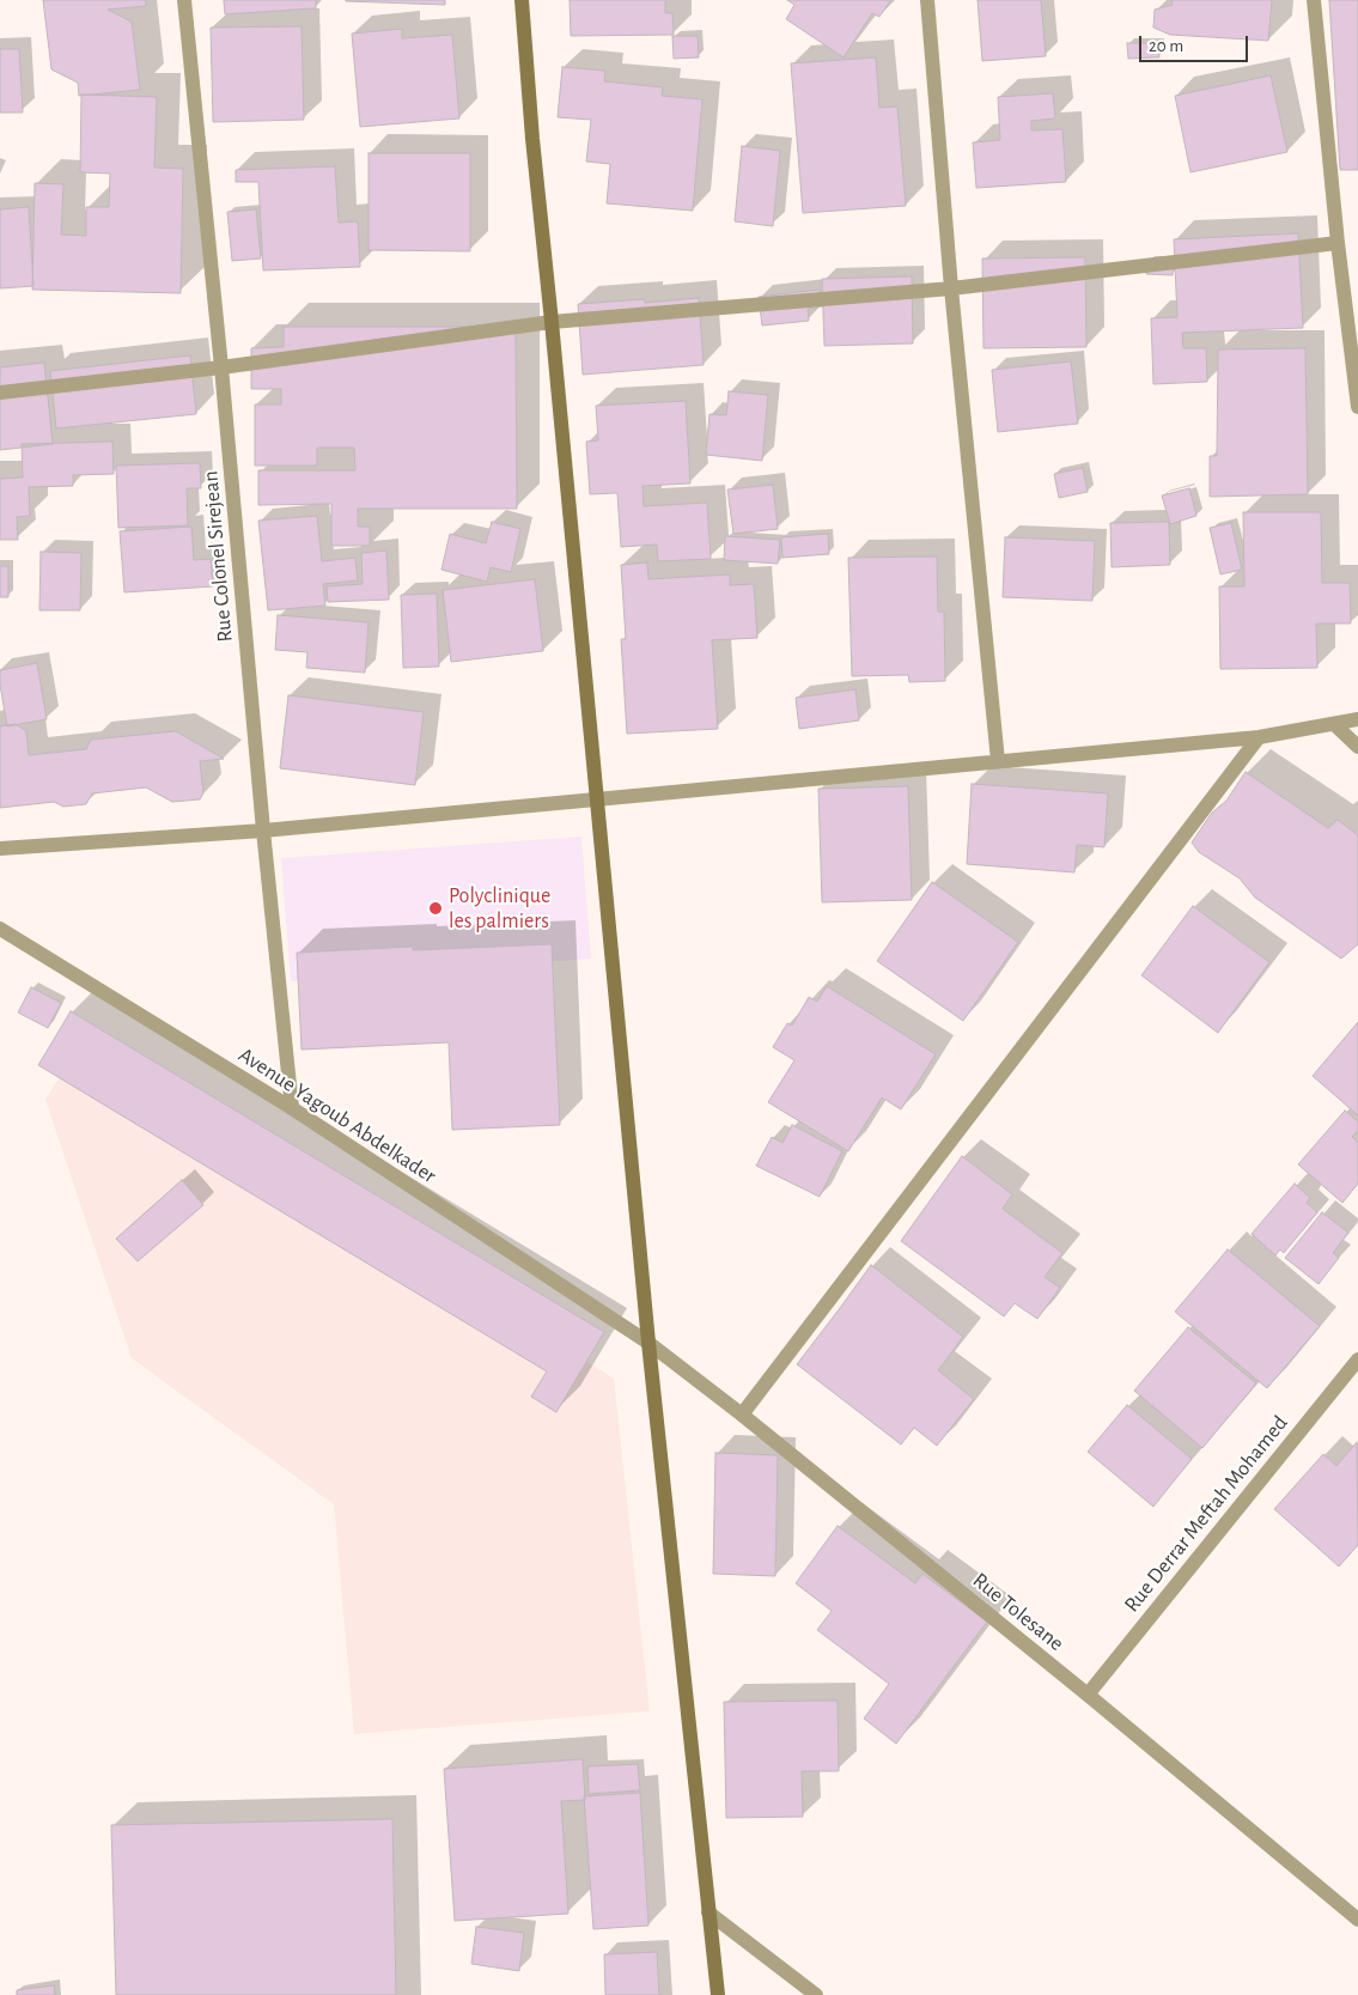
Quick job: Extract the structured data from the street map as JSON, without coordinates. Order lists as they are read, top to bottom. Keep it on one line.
{"streets":{"street":["Rue Colonel Sirejean","Avenue Yagoub Abdelkader","Rue Derrar Meftah Mohamed","Rue Tolesane"]},"crossings":[["Rue Colonel Sirejean","Avenue Yagoub Abdelkader"],["Avenue Yagoub Abdelkader","Rue Tolesane"],["Rue Derrar Meftah Mohamed","Rue Tolesane"]],"places":["Polyclinique les palmiers"],"scale_bar":"20 m"}
